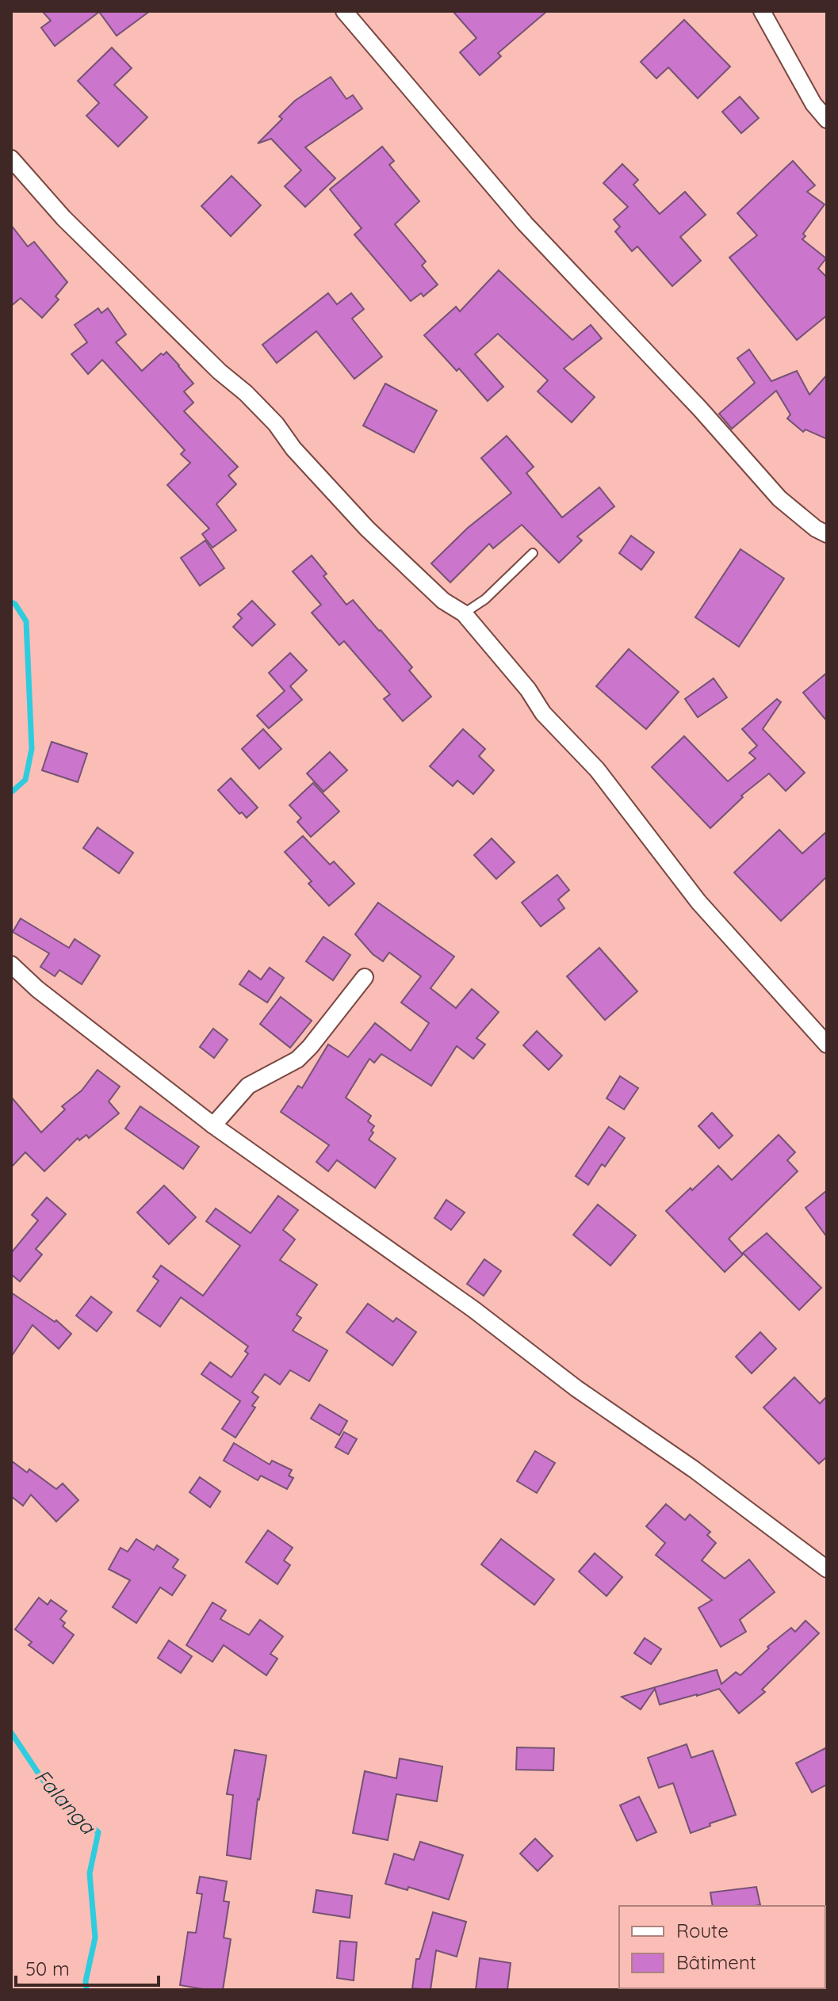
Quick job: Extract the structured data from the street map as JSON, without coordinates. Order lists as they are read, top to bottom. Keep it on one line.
{"water":["Falanga"],"legend":["Route","Bâtiment"],"scale_bar":"50 m"}
